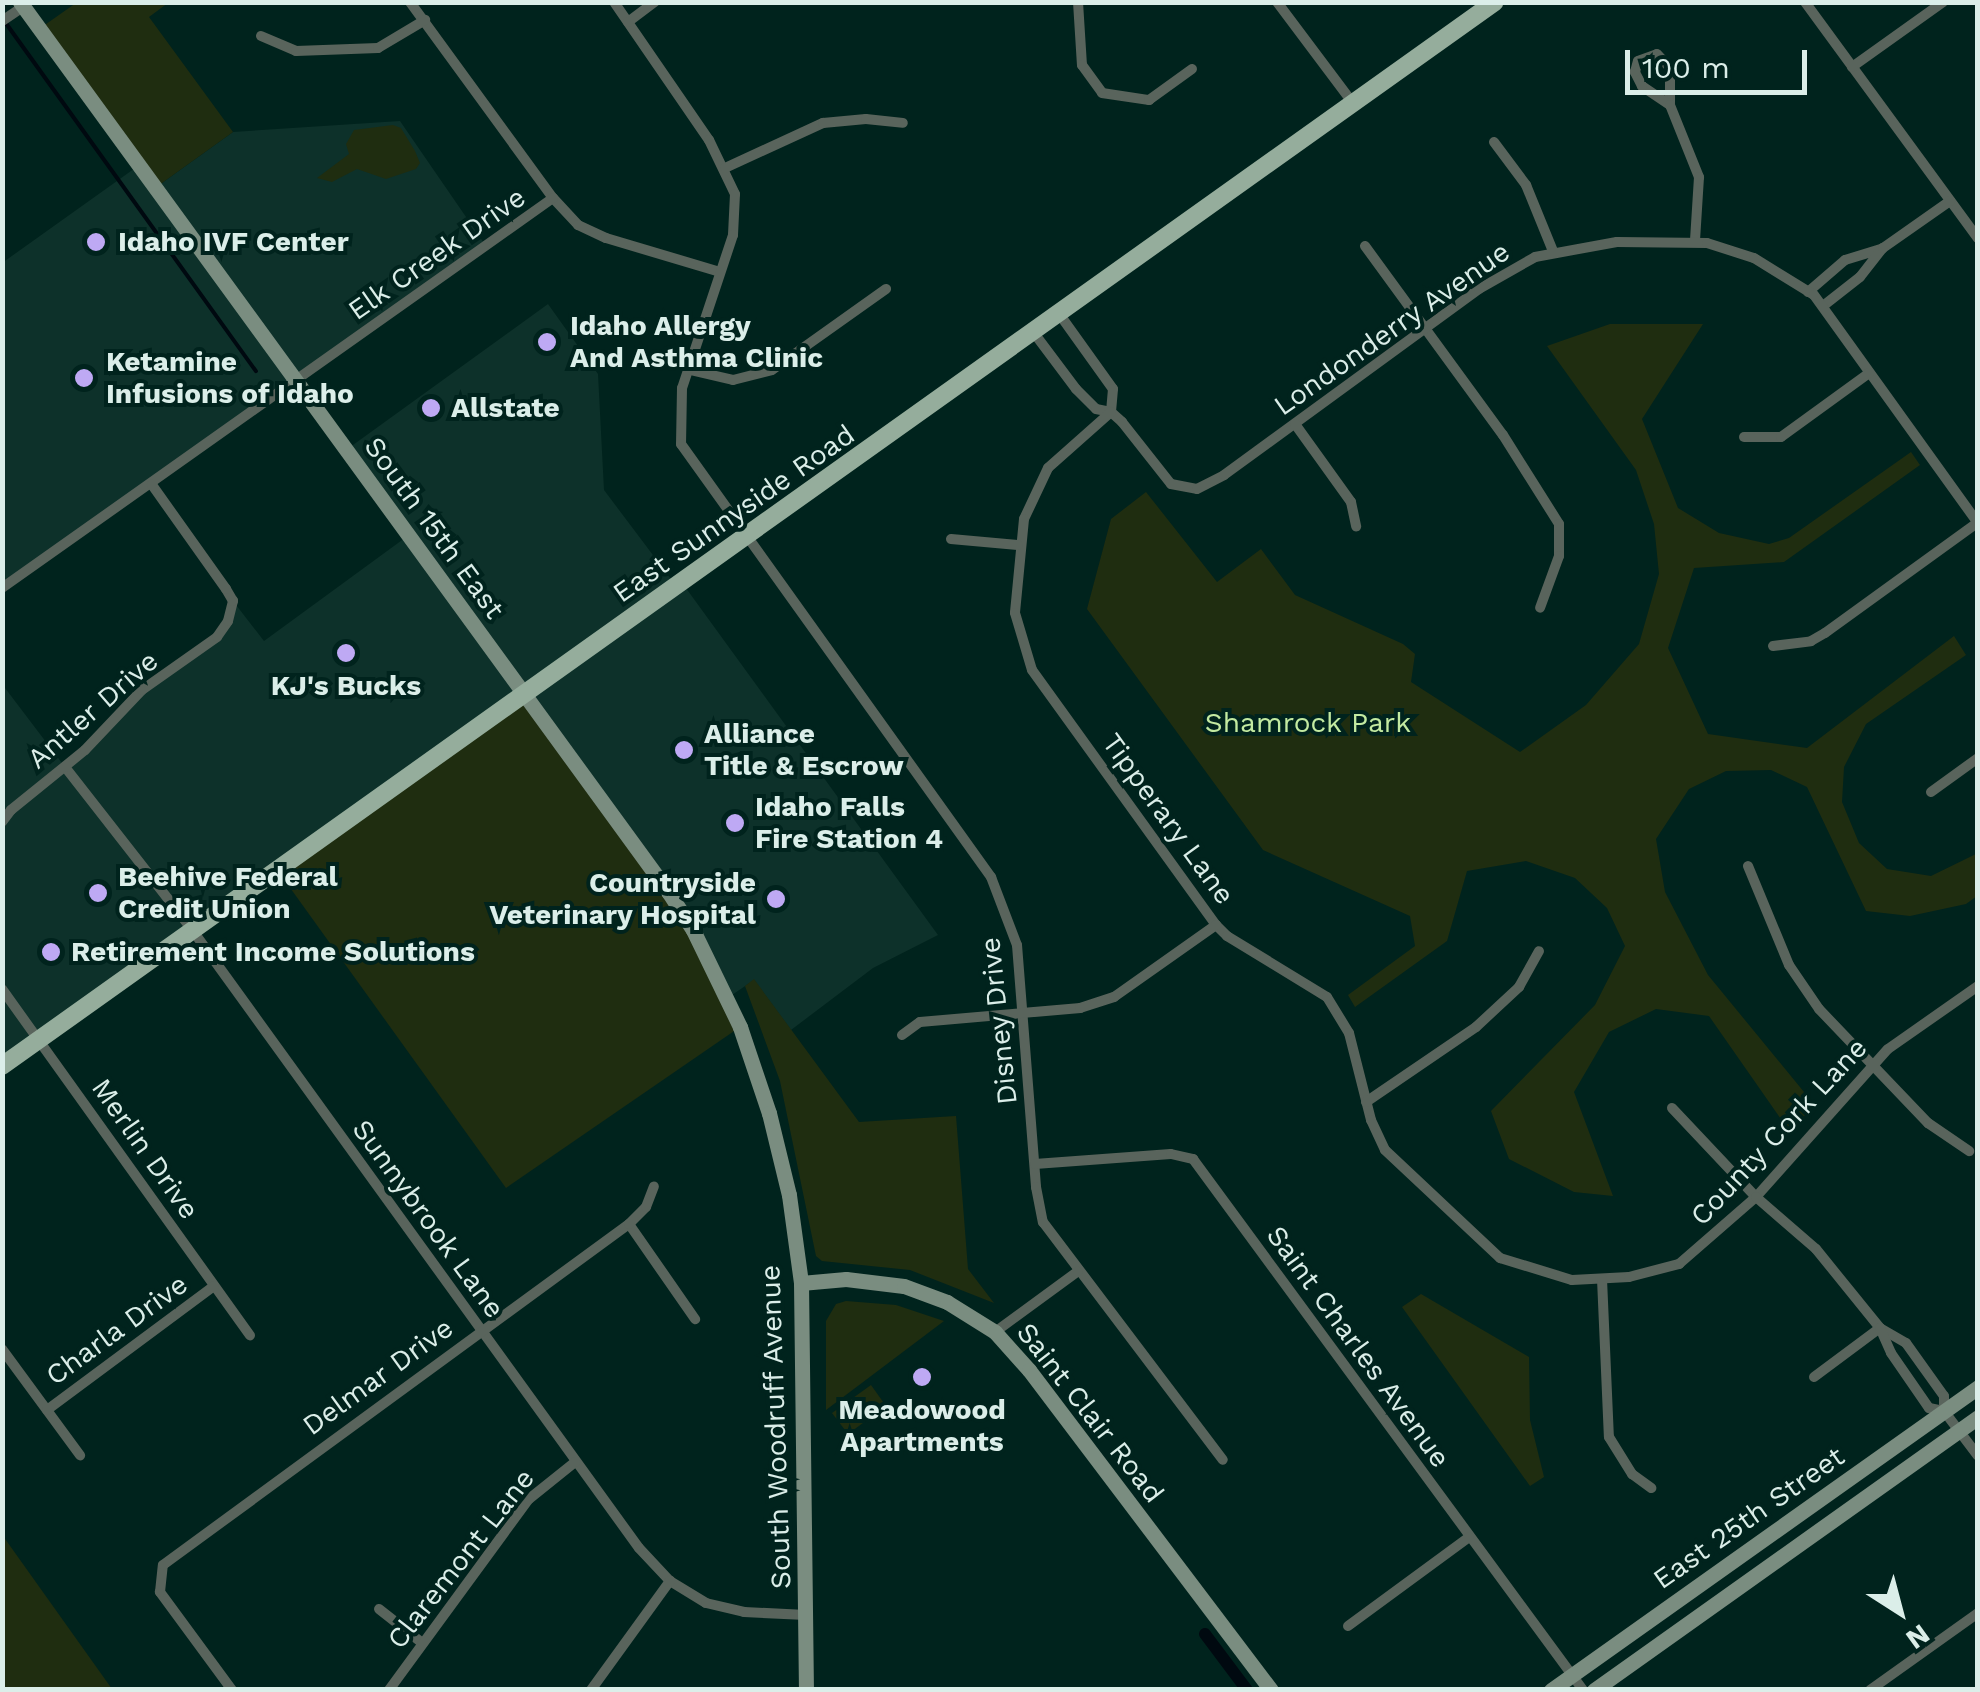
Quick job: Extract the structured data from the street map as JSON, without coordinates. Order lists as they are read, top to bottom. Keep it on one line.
{"streets":{"main road":["East Sunnyside Road","South 15th East","Saint Clair Road","South Woodruff Avenue","East 25th Street"],"street":["Elk Creek Drive","Londonderry Avenue","Antler Drive","Tipperary Lane","Disney Drive","County Cork Lane","Merlin Drive","Sunnybrook Lane","Charla Drive","Saint Charles Avenue","Delmar Drive","Claremont Lane"]},"crossings":[["Elk Creek Drive","South 15th East"],["Elk Creek Drive","Antler Drive"],["Londonderry Avenue","East Sunnyside Road"],["Londonderry Avenue","Tipperary Lane"],["East Sunnyside Road","South 15th East"],["East Sunnyside Road","Disney Drive"],["East Sunnyside Road","Merlin Drive"],["East Sunnyside Road","Sunnybrook Lane"],["East Sunnyside Road","South Woodruff Avenue"],["South 15th East","South Woodruff Avenue"],["Antler Drive","Sunnybrook Lane"],["Tipperary Lane","County Cork Lane"],["Disney Drive","Saint Charles Avenue"],["Merlin Drive","Charla Drive"],["Sunnybrook Lane","Delmar Drive"],["Sunnybrook Lane","South Woodruff Avenue"],["Sunnybrook Lane","Claremont Lane"],["Saint Charles Avenue","East 25th Street"],["Saint Clair Road","South Woodruff Avenue"]],"parks":["Shamrock Park"],"places":["Idaho IVF Center","Idaho Allergy And Asthma Clinic","Ketamine Infusions of Idaho","Allstate","KJ's Bucks","Alliance Title & Escrow","Idaho Falls Fire Station 4","Beehive Federal Credit Union","Countryside Veterinary Hospital","Retirement Income Solutions","Meadowood Apartments"],"scale_bar":"100 m","north":"bottom right"}
